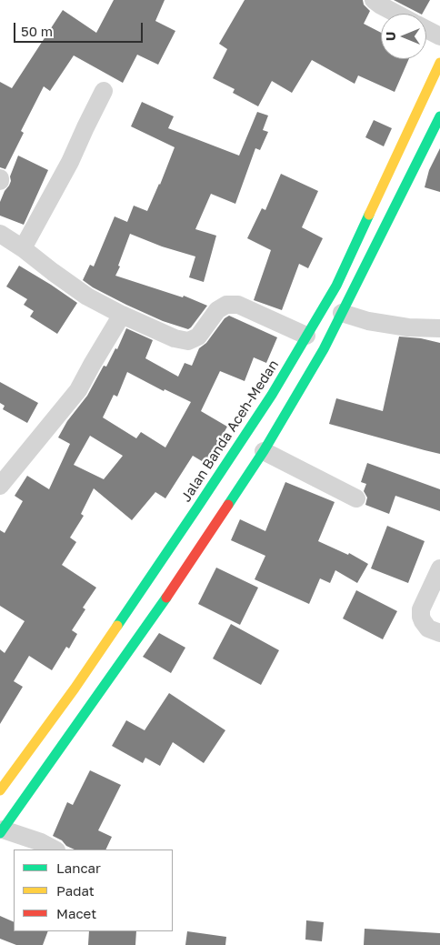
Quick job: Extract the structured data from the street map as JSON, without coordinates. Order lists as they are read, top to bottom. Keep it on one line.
{"streets":{"highway":["Jalan Banda Aceh-Medan"]},"legend":["Lancar","Padat","Macet"],"scale_bar":"50 m","north":"left"}
